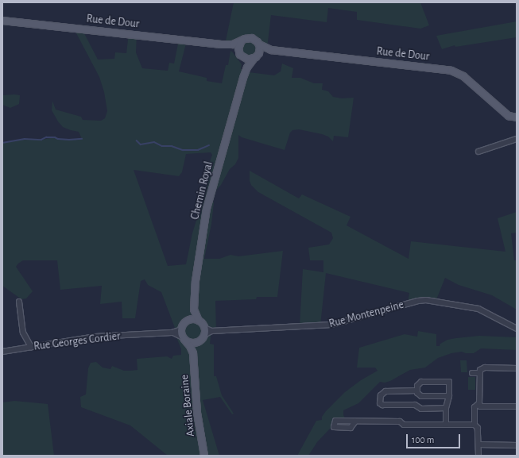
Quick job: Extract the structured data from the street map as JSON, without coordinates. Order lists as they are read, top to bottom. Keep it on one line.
{"streets":{"main road":["Rue de Dour","Chemin Royal","Axiale Boraine"],"street":["Rue Montenpeine","Rue Georges Cordier"]},"crossings":[["Rue de Dour","Chemin Royal"],["Chemin Royal","Rue Montenpeine"],["Chemin Royal","Rue Georges Cordier"],["Chemin Royal","Axiale Boraine"],["Rue Montenpeine","Rue Georges Cordier"],["Rue Montenpeine","Axiale Boraine"],["Rue Georges Cordier","Axiale Boraine"]],"scale_bar":"100 m"}
